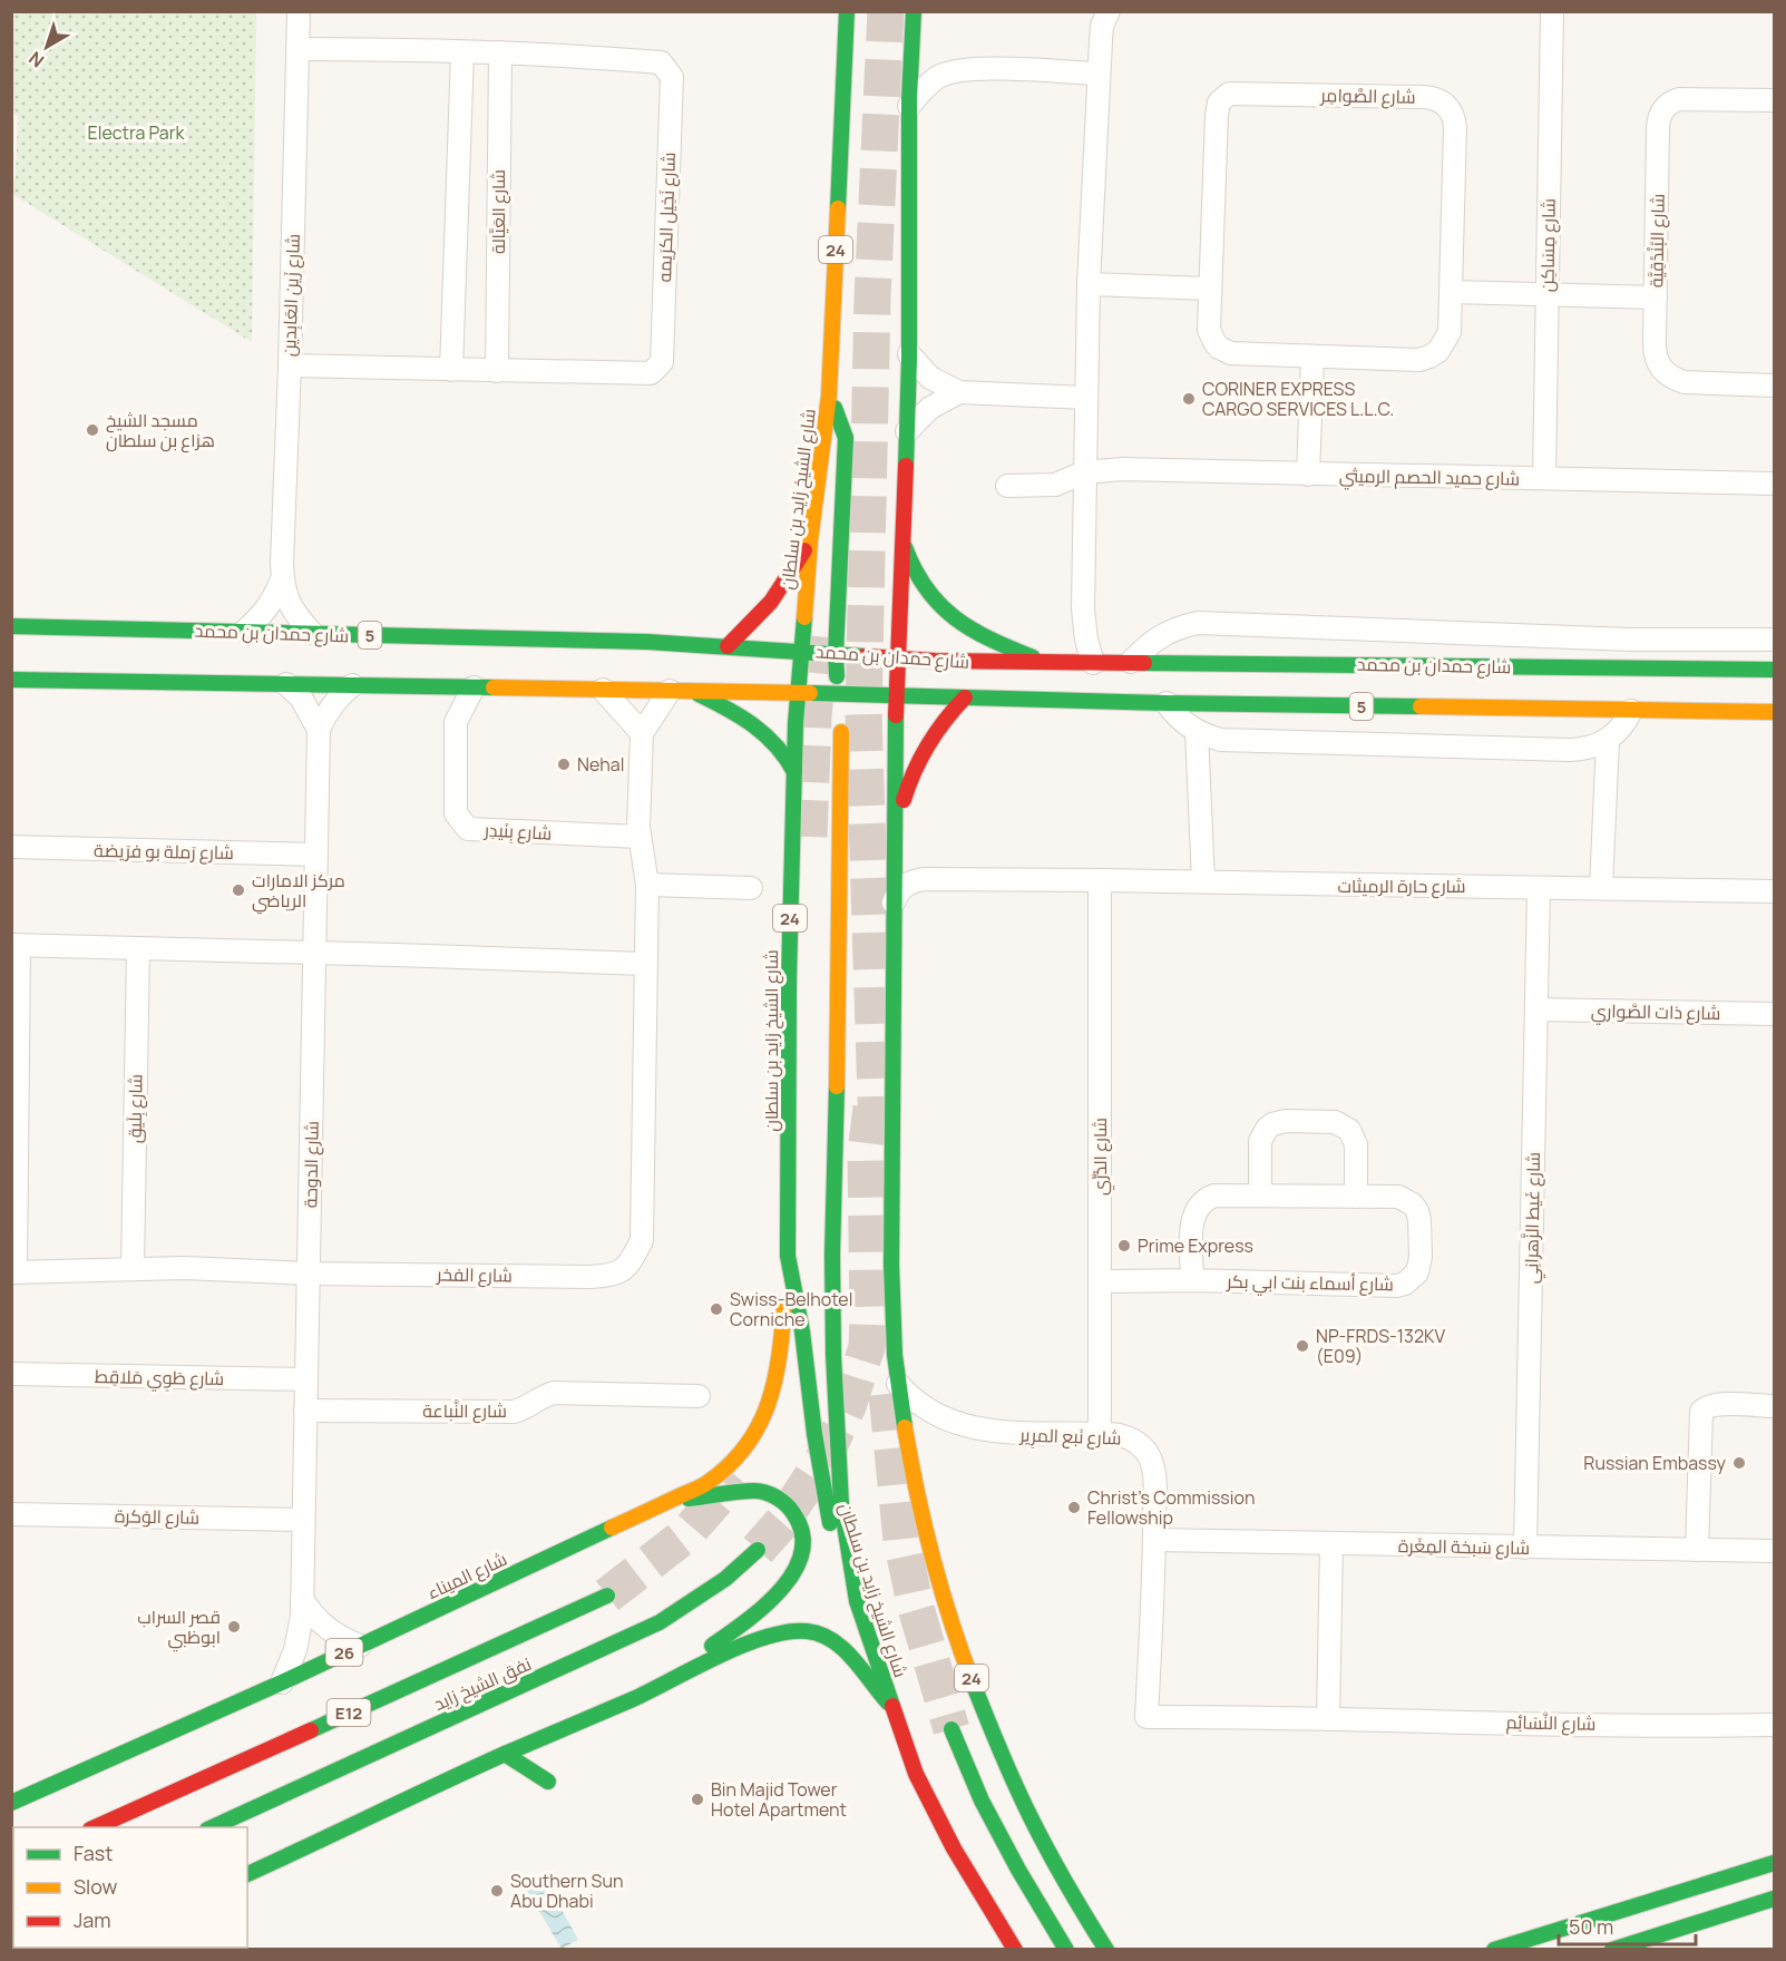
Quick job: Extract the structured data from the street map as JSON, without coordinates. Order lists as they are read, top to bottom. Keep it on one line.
{"streets":{"main road":["24","شارع الشيخ زايد بن سلطان","شارع حمدان بن محمد","5","شارع الميناء","26","نفق الشيخ زايد","E12"],"street":["شارع الصَّوامِر","شارع العَيَّالة","شارع نَخِيل الكرَيمه","شارع البُنْدُقِيَّة","شارع مِسَاكِن","شارع زَين العَابِدين","شارع حميد الحصم الرميثي","شارع بِنَيدِر","شارع رَملة بو فرَيضة","شارع حارة الرميثات","شارع ذات الصَّواري","شارع بِلَيق","شارع الدُّرِّي","شارع الدوحة","شارع غَيط الزَّهرانِي","شارع الفخر","شارع أسماء بنت ابي بكر","شارع طَوِي مَلاقِط","شارع النَّباعة","شارع نَبع المرِير","شارع الوَكرة","شارع سَبخة المِغَرة","شارع النَّسَائِم"]},"crossings":[["شارع العَيَّالة","شارع نَخِيل الكرَيمه"],["شارع نَخِيل الكرَيمه","شارع زَين العَابِدين"],["شارع مِسَاكِن","شارع حميد الحصم الرميثي"],["24","شارع حمدان بن محمد"],["24","شارع حارة الرميثات"],["24","شارع نَبع المرِير"],["شارع زَين العَابِدين","شارع حمدان بن محمد"],["شارع الشيخ زايد بن سلطان","شارع حمدان بن محمد"],["شارع الشيخ زايد بن سلطان","شارع الميناء"],["شارع حمدان بن محمد","شارع بِنَيدِر"],["شارع حمدان بن محمد","شارع الدوحة"],["شارع بِنَيدِر","شارع الفخر"],["شارع رَملة بو فرَيضة","شارع الدوحة"],["شارع حارة الرميثات","شارع الدُّرِّي"],["شارع حارة الرميثات","شارع غَيط الزَّهرانِي"],["شارع ذات الصَّواري","شارع غَيط الزَّهرانِي"],["شارع بِلَيق","شارع الفخر"],["شارع الدُّرِّي","شارع أسماء بنت ابي بكر"],["شارع الدُّرِّي","شارع نَبع المرِير"],["شارع الدوحة","شارع الفخر"],["شارع الدوحة","شارع طَوِي مَلاقِط"],["شارع الدوحة","شارع النَّباعة"],["شارع الدوحة","شارع الوَكرة"],["شارع الدوحة","شارع الميناء"],["شارع غَيط الزَّهرانِي","شارع سَبخة المِغَرة"],["شارع نَبع المرِير","شارع سَبخة المِغَرة"],["شارع نَبع المرِير","شارع النَّسَائِم"]],"parks":["Electra Park"],"places":["CORINER EXPRESS CARGO SERVICES L.L.C.","مسجد الشيخ هزاع بن سلطان","Nehal","مركز الامارات الرياضي","Prime Express","Swiss-Belhotel Corniche","NP-FRDS-132KV (E09)","Russian Embassy","Christ's Commission Fellowship","قصر السراب ابوظبي","Bin Majid Tower Hotel Apartment","Southern Sun Abu Dhabi"],"legend":["Fast","Slow","Jam"],"scale_bar":"50 m","north":"bottom left"}
